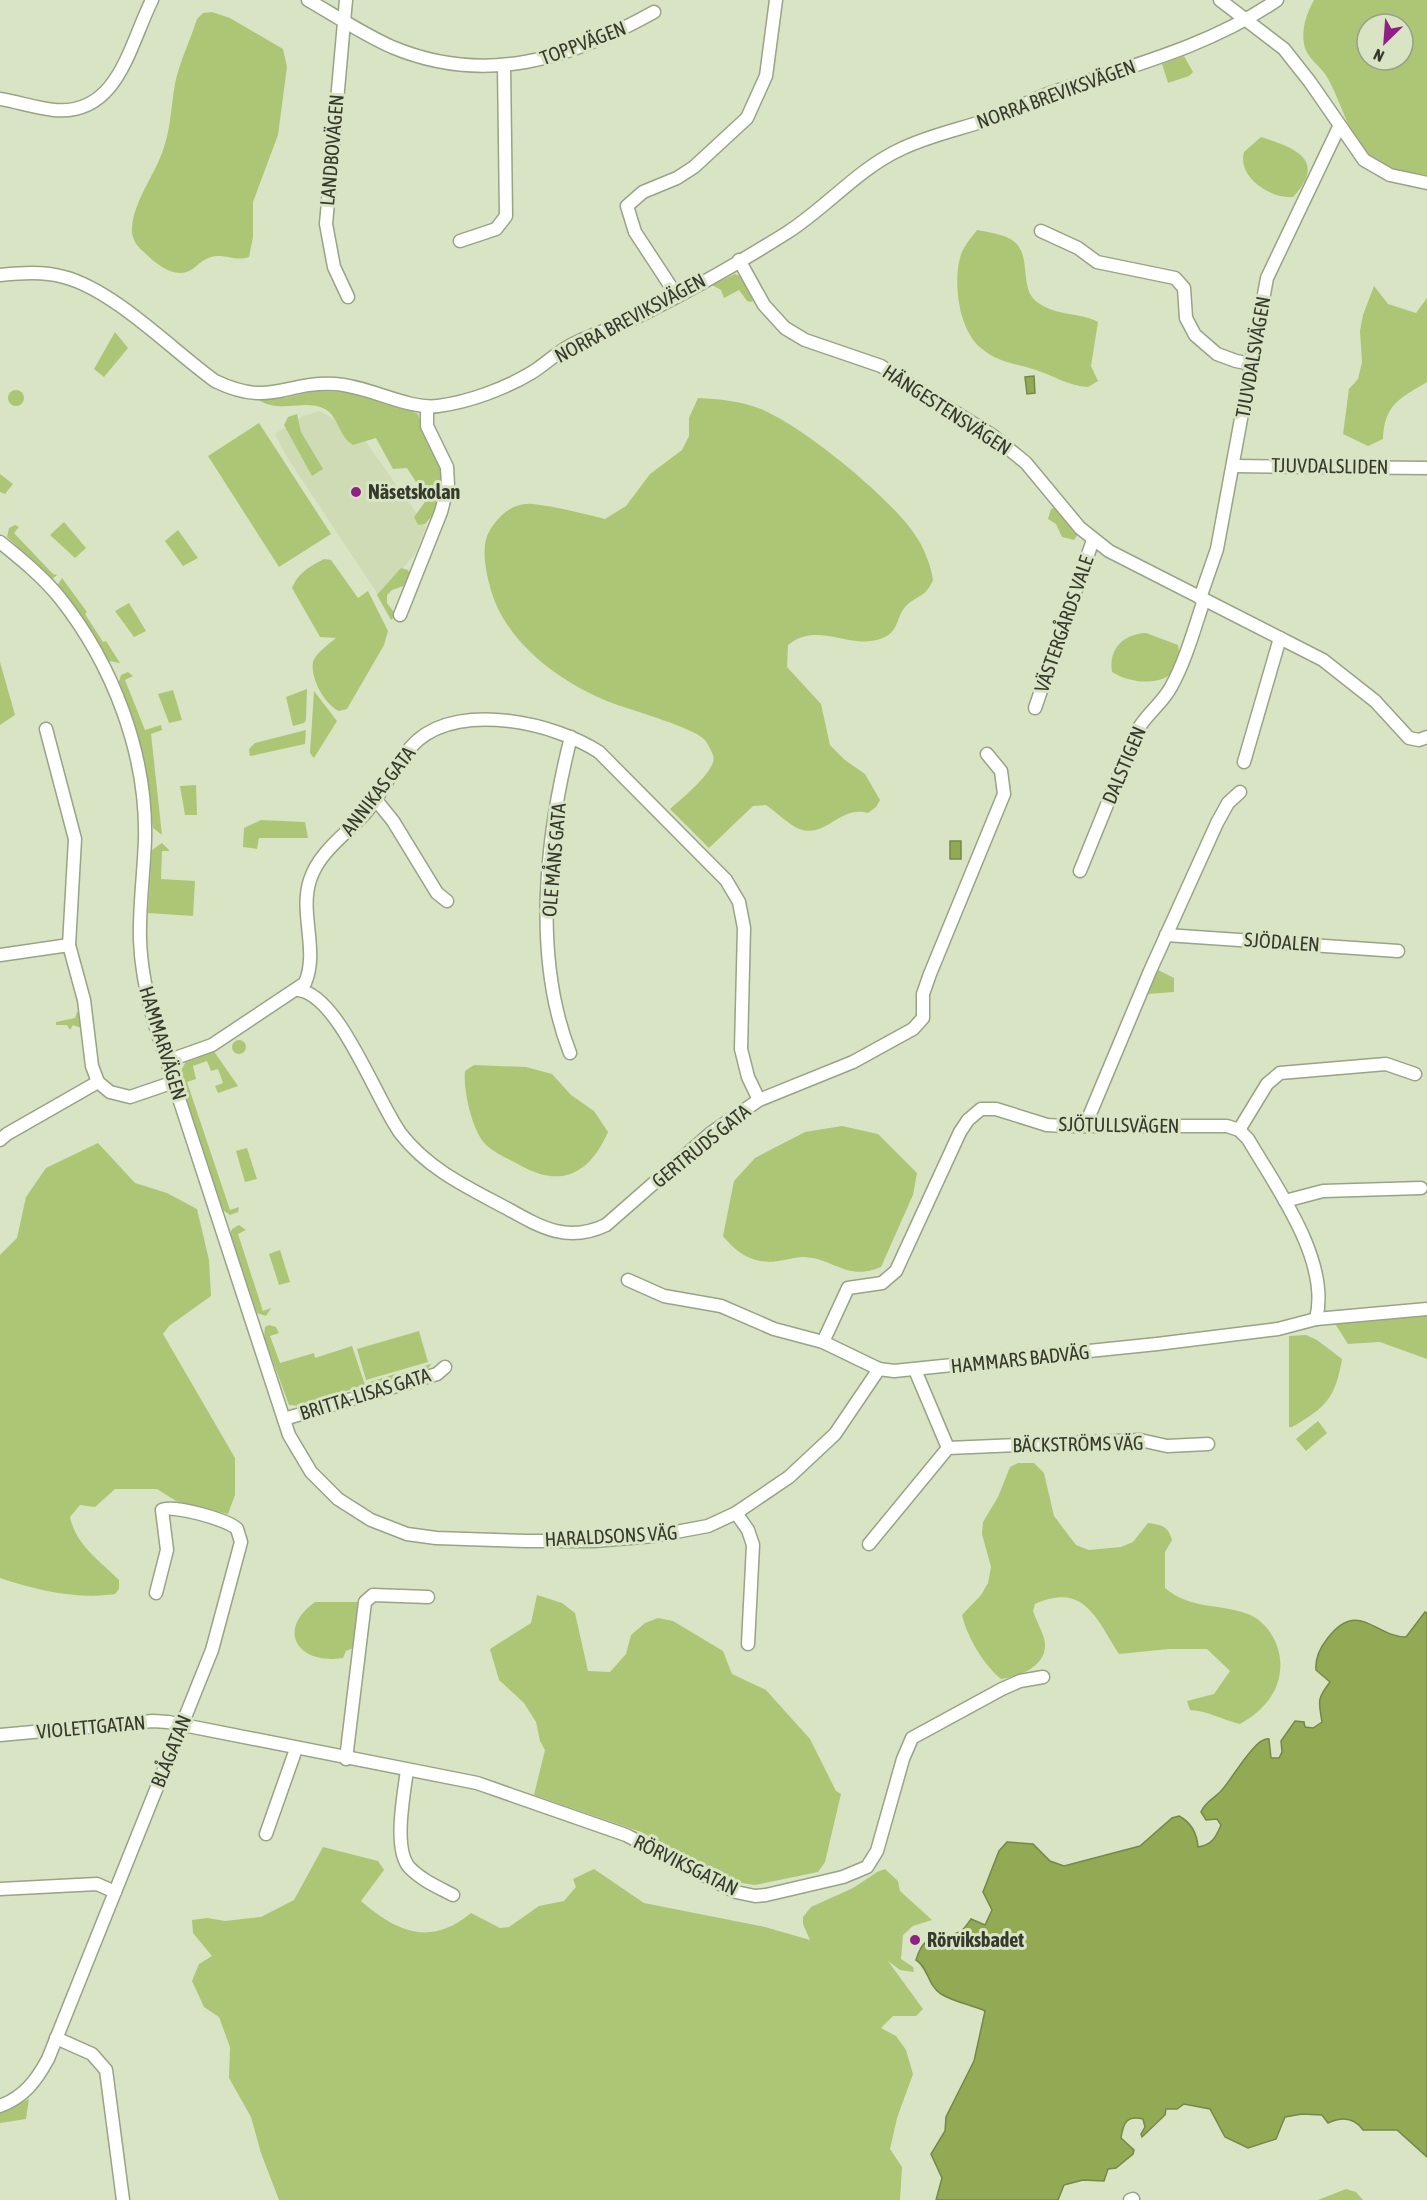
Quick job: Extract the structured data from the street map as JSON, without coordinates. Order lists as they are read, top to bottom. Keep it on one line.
{"streets":{"street":["TOPPVÄGEN","NORRA BREVIKSVÄGEN","LANDBOVÄGEN","TJUVDALSVÄGEN","HÄNGESTENSVÄGEN","TJUVDALSLIDEN","VÄSTERGÅRDS VALE","DALSTIGEN","ANNIKAS GATA","OLE MÅNS GATA","SJÖDALEN","HAMMARVÄGEN","SJÖTULLSVÄGEN","GERTRUDS GATA","HAMMARS BADVÄG","BRITTA-LISAS GATA","BÄCKSTRÖMS VÄG","HARALDSONS VÄG","VIOLETTGATAN","BLÅGATAN","RÖRVIKSGATAN"]},"crossings":[["TOPPVÄGEN","LANDBOVÄGEN"],["NORRA BREVIKSVÄGEN","HÄNGESTENSVÄGEN"],["TJUVDALSVÄGEN","HÄNGESTENSVÄGEN"],["TJUVDALSVÄGEN","TJUVDALSLIDEN"],["TJUVDALSVÄGEN","DALSTIGEN"],["HÄNGESTENSVÄGEN","VÄSTERGÅRDS VALE"],["HÄNGESTENSVÄGEN","DALSTIGEN"],["ANNIKAS GATA","OLE MÅNS GATA"],["ANNIKAS GATA","GERTRUDS GATA"],["HAMMARVÄGEN","BRITTA-LISAS GATA"],["HAMMARVÄGEN","HARALDSONS VÄG"],["SJÖTULLSVÄGEN","HAMMARS BADVÄG"],["HAMMARS BADVÄG","HARALDSONS VÄG"],["VIOLETTGATAN","BLÅGATAN"],["VIOLETTGATAN","RÖRVIKSGATAN"],["BLÅGATAN","RÖRVIKSGATAN"]],"places":["Näsetskolan","Rörviksbadet"],"north":"bottom left"}
